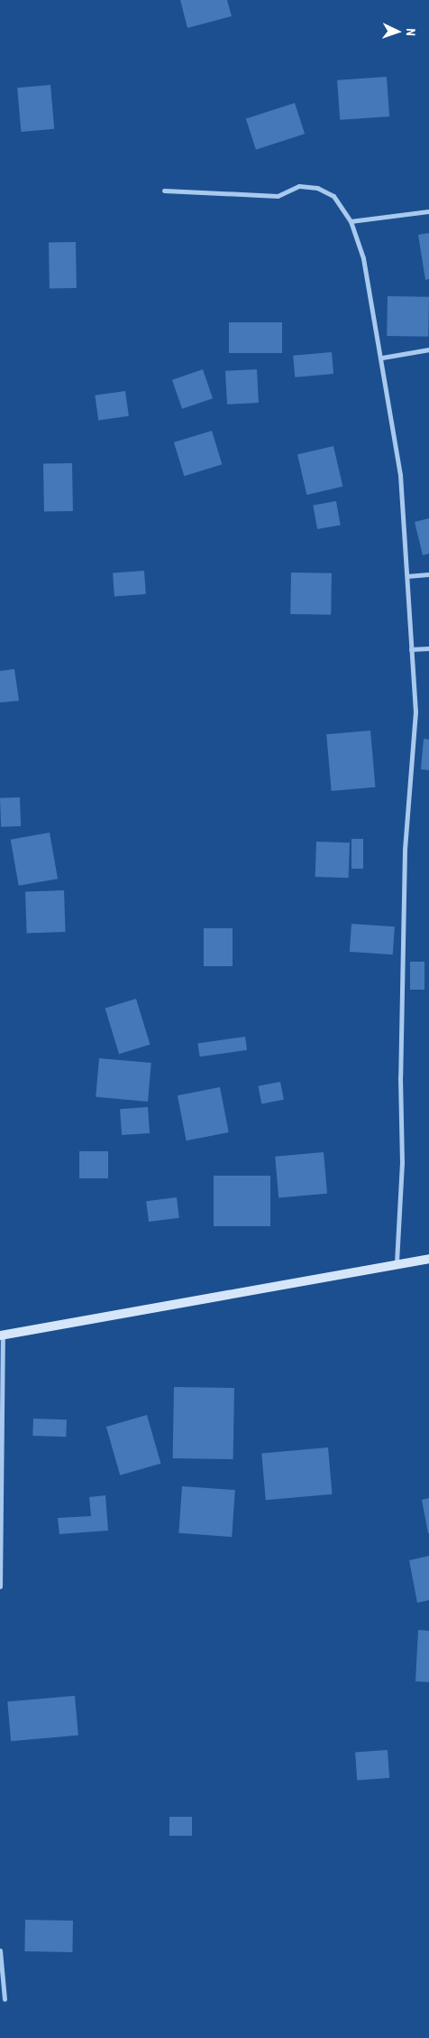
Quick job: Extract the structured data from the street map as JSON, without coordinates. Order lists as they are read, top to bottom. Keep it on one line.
{"north":"right"}
